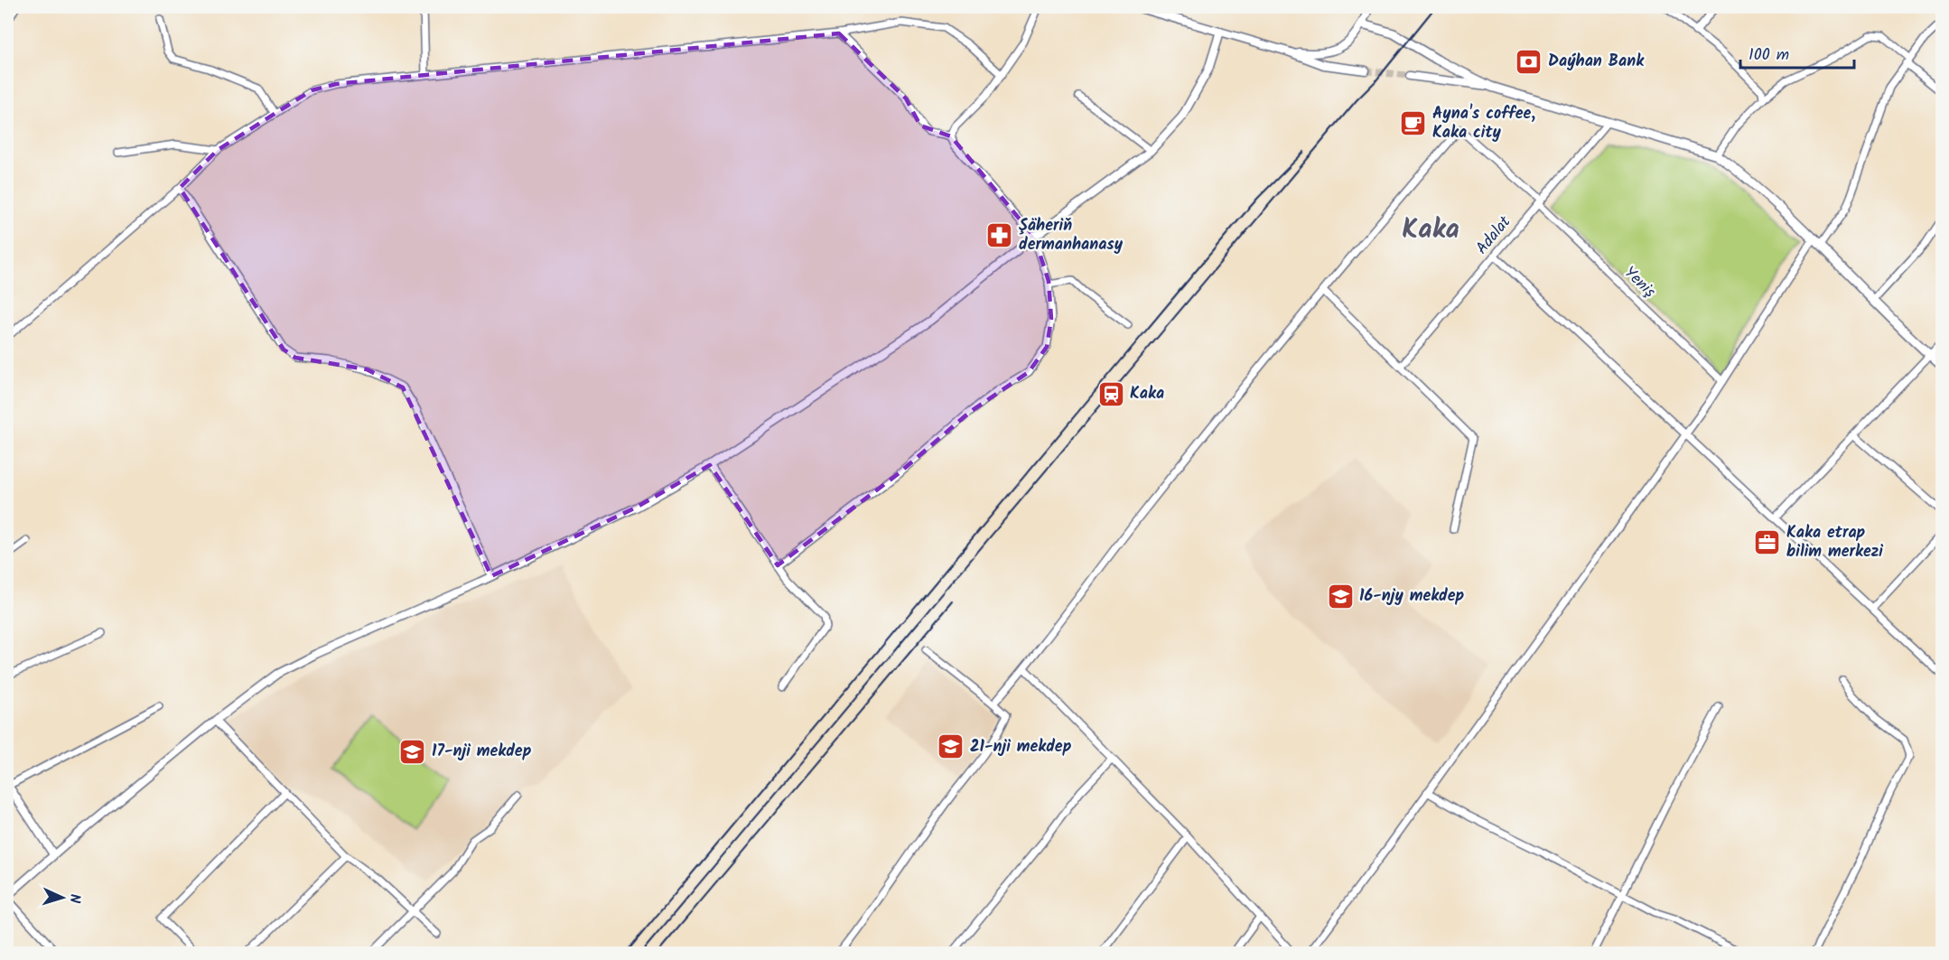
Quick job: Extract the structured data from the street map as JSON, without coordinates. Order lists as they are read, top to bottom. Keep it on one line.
{"streets":{"street":["Adalat","Yeniş"]},"crossings":[["Adalat","Yeniş"]],"districts":["Kaka"],"places":{"bank":["Daýhan Bank"],"cafe":["Ayna's coffee, Kaka city"],"pharmacy":["Şäheriň dermanhanasy"],"station":["Kaka"],"office":["Kaka etrap bilim merkezi"],"school or university":["16-njy mekdep","21-nji mekdep","17-nji mekdep"]},"scale_bar":"100 m","north":"right"}
